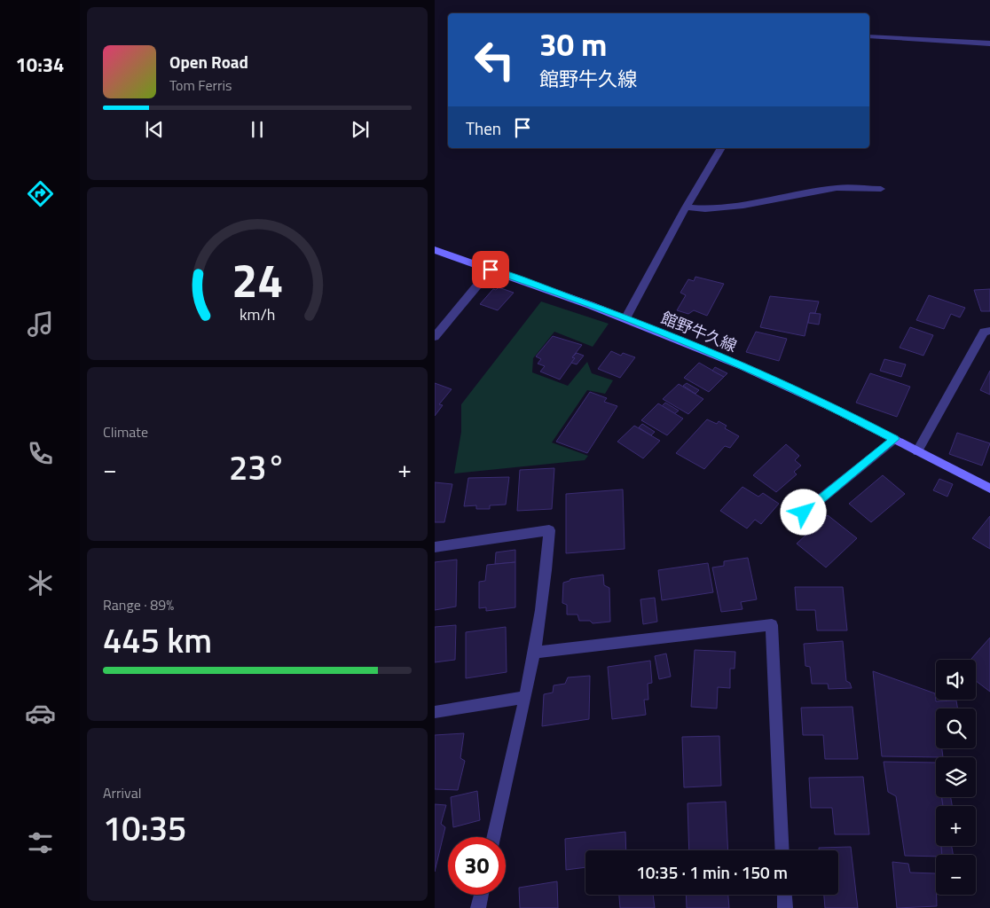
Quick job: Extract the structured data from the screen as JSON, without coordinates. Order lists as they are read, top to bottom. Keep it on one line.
{"streets":{"main road":["館野牛久線"]},"page":{"tabs":"10:34","turn":["30 m","館野牛久線"],"song":["Open Road","Tom Ferris"],"then":"Then","tile":["Climate",["Range · 89%","445 km"],["Arrival","10:35"]],"heat":["−","23°","+"],"map_buttons":["+","−"],"limit":"30","trip":"10:35 · 1 min · 150 m","gauge":["24","km/h"]}}
